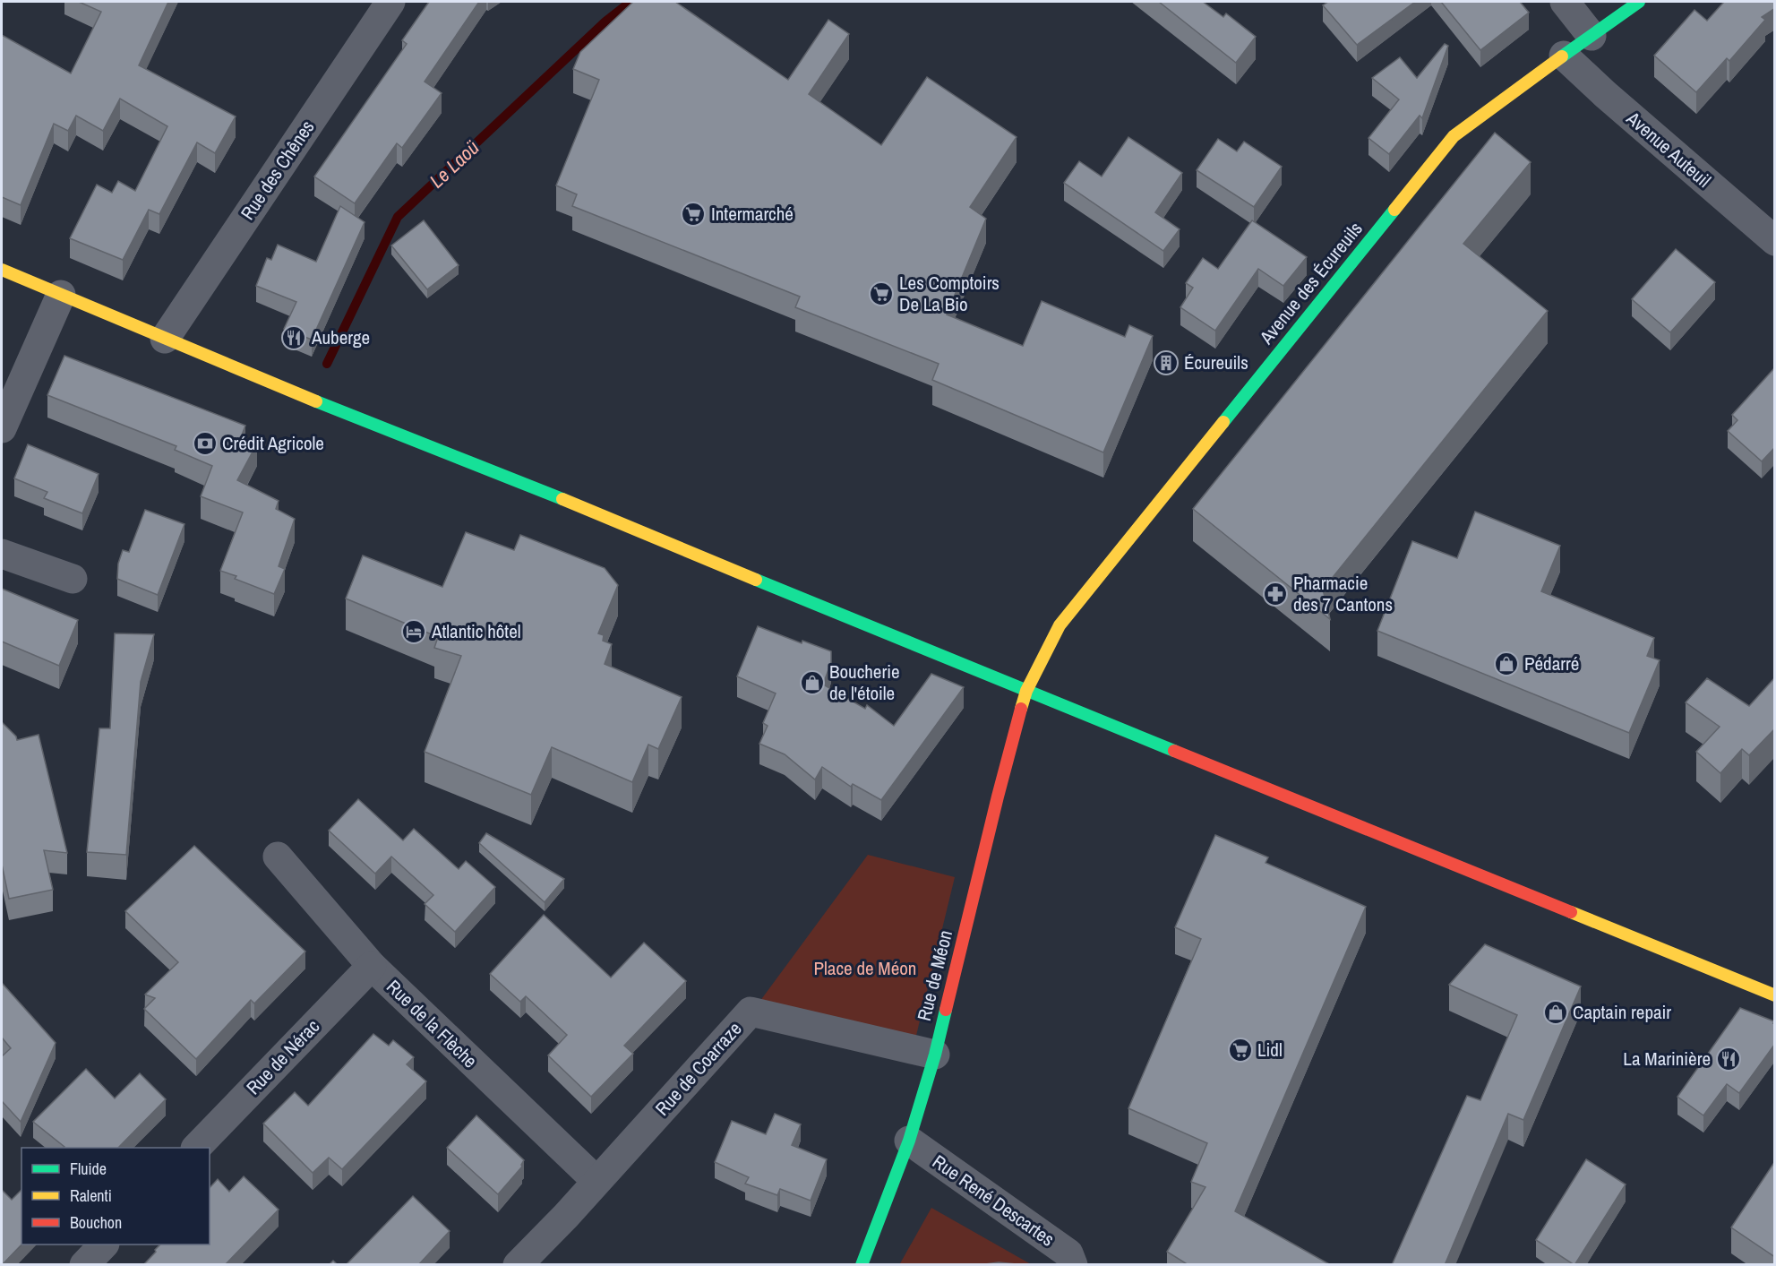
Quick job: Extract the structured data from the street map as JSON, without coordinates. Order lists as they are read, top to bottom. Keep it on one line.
{"streets":{"main road":["Avenue des Écureuils","Rue de Méon"],"street":["Avenue Auteuil","Rue des Chênes","Rue de la Flèche","Rue de Nérac","Rue de Coarraze","Rue René Descartes"]},"crossings":[["Avenue Auteuil","Avenue des Écureuils"],["Avenue des Écureuils","Rue de Méon"],["Rue de Méon","Rue de Coarraze"],["Rue de Méon","Rue René Descartes"],["Rue de la Flèche","Rue de Nérac"],["Rue de la Flèche","Rue de Coarraze"]],"water":["Le Laoü"],"parks":["Place de Méon"],"places":{"supermarket":["Intermarché","Les Comptoirs De La Bio","Lidl"],"restaurant":["Auberge","La Marinière"],"building":["Écureuils"],"bank":["Crédit Agricole"],"pharmacy":["Pharmacie des 7 Cantons"],"hotel":["Atlantic hôtel"],"shop":["Pédarré","Boucherie de l'étoile","Captain repair"]},"legend":["Fluide","Ralenti","Bouchon"]}
